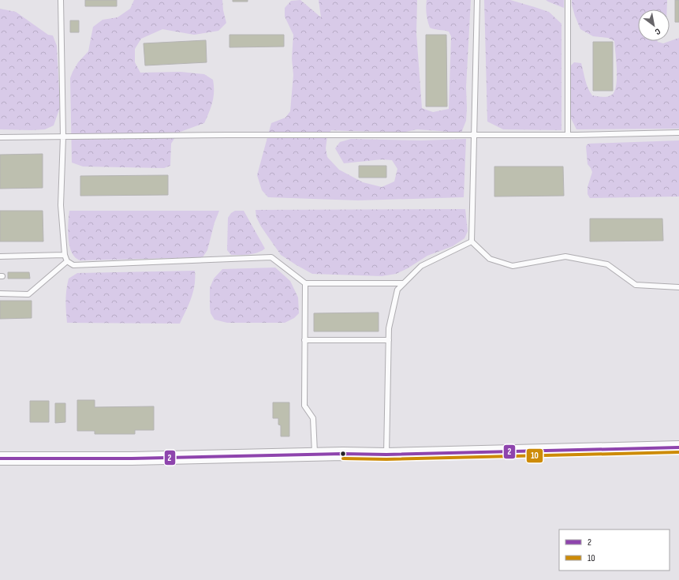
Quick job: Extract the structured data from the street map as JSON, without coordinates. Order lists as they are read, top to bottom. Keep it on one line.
{"lines":["transit line 2","transit line 10"],"legend":["2","10"],"north":"bottom right"}
